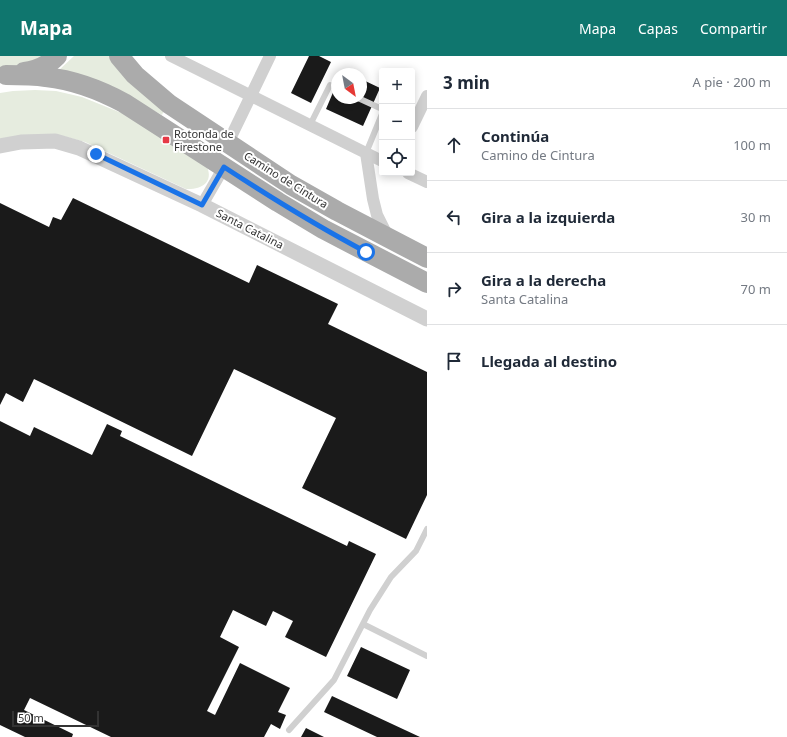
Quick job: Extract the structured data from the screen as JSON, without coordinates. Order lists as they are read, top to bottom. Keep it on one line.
{"streets":{"main road":["Camino de Cintura"],"street":["Santa Catalina"]},"places":{"transit":["Rotonda de Firestone"]},"scale_bar":"50 m","north":"bottom right","page":{"header":"Mapa","nav":["Mapa","Capas","Compartir"],"heading":["3 min","A pie · 200 m"],"map_buttons":["+","−"],"list":[["Continúa","Camino de Cintura","100 m"],["Gira a la izquierda","30 m"],["Gira a la derecha","Santa Catalina","70 m"],"Llegada al destino"],"scale":"50 m"}}
